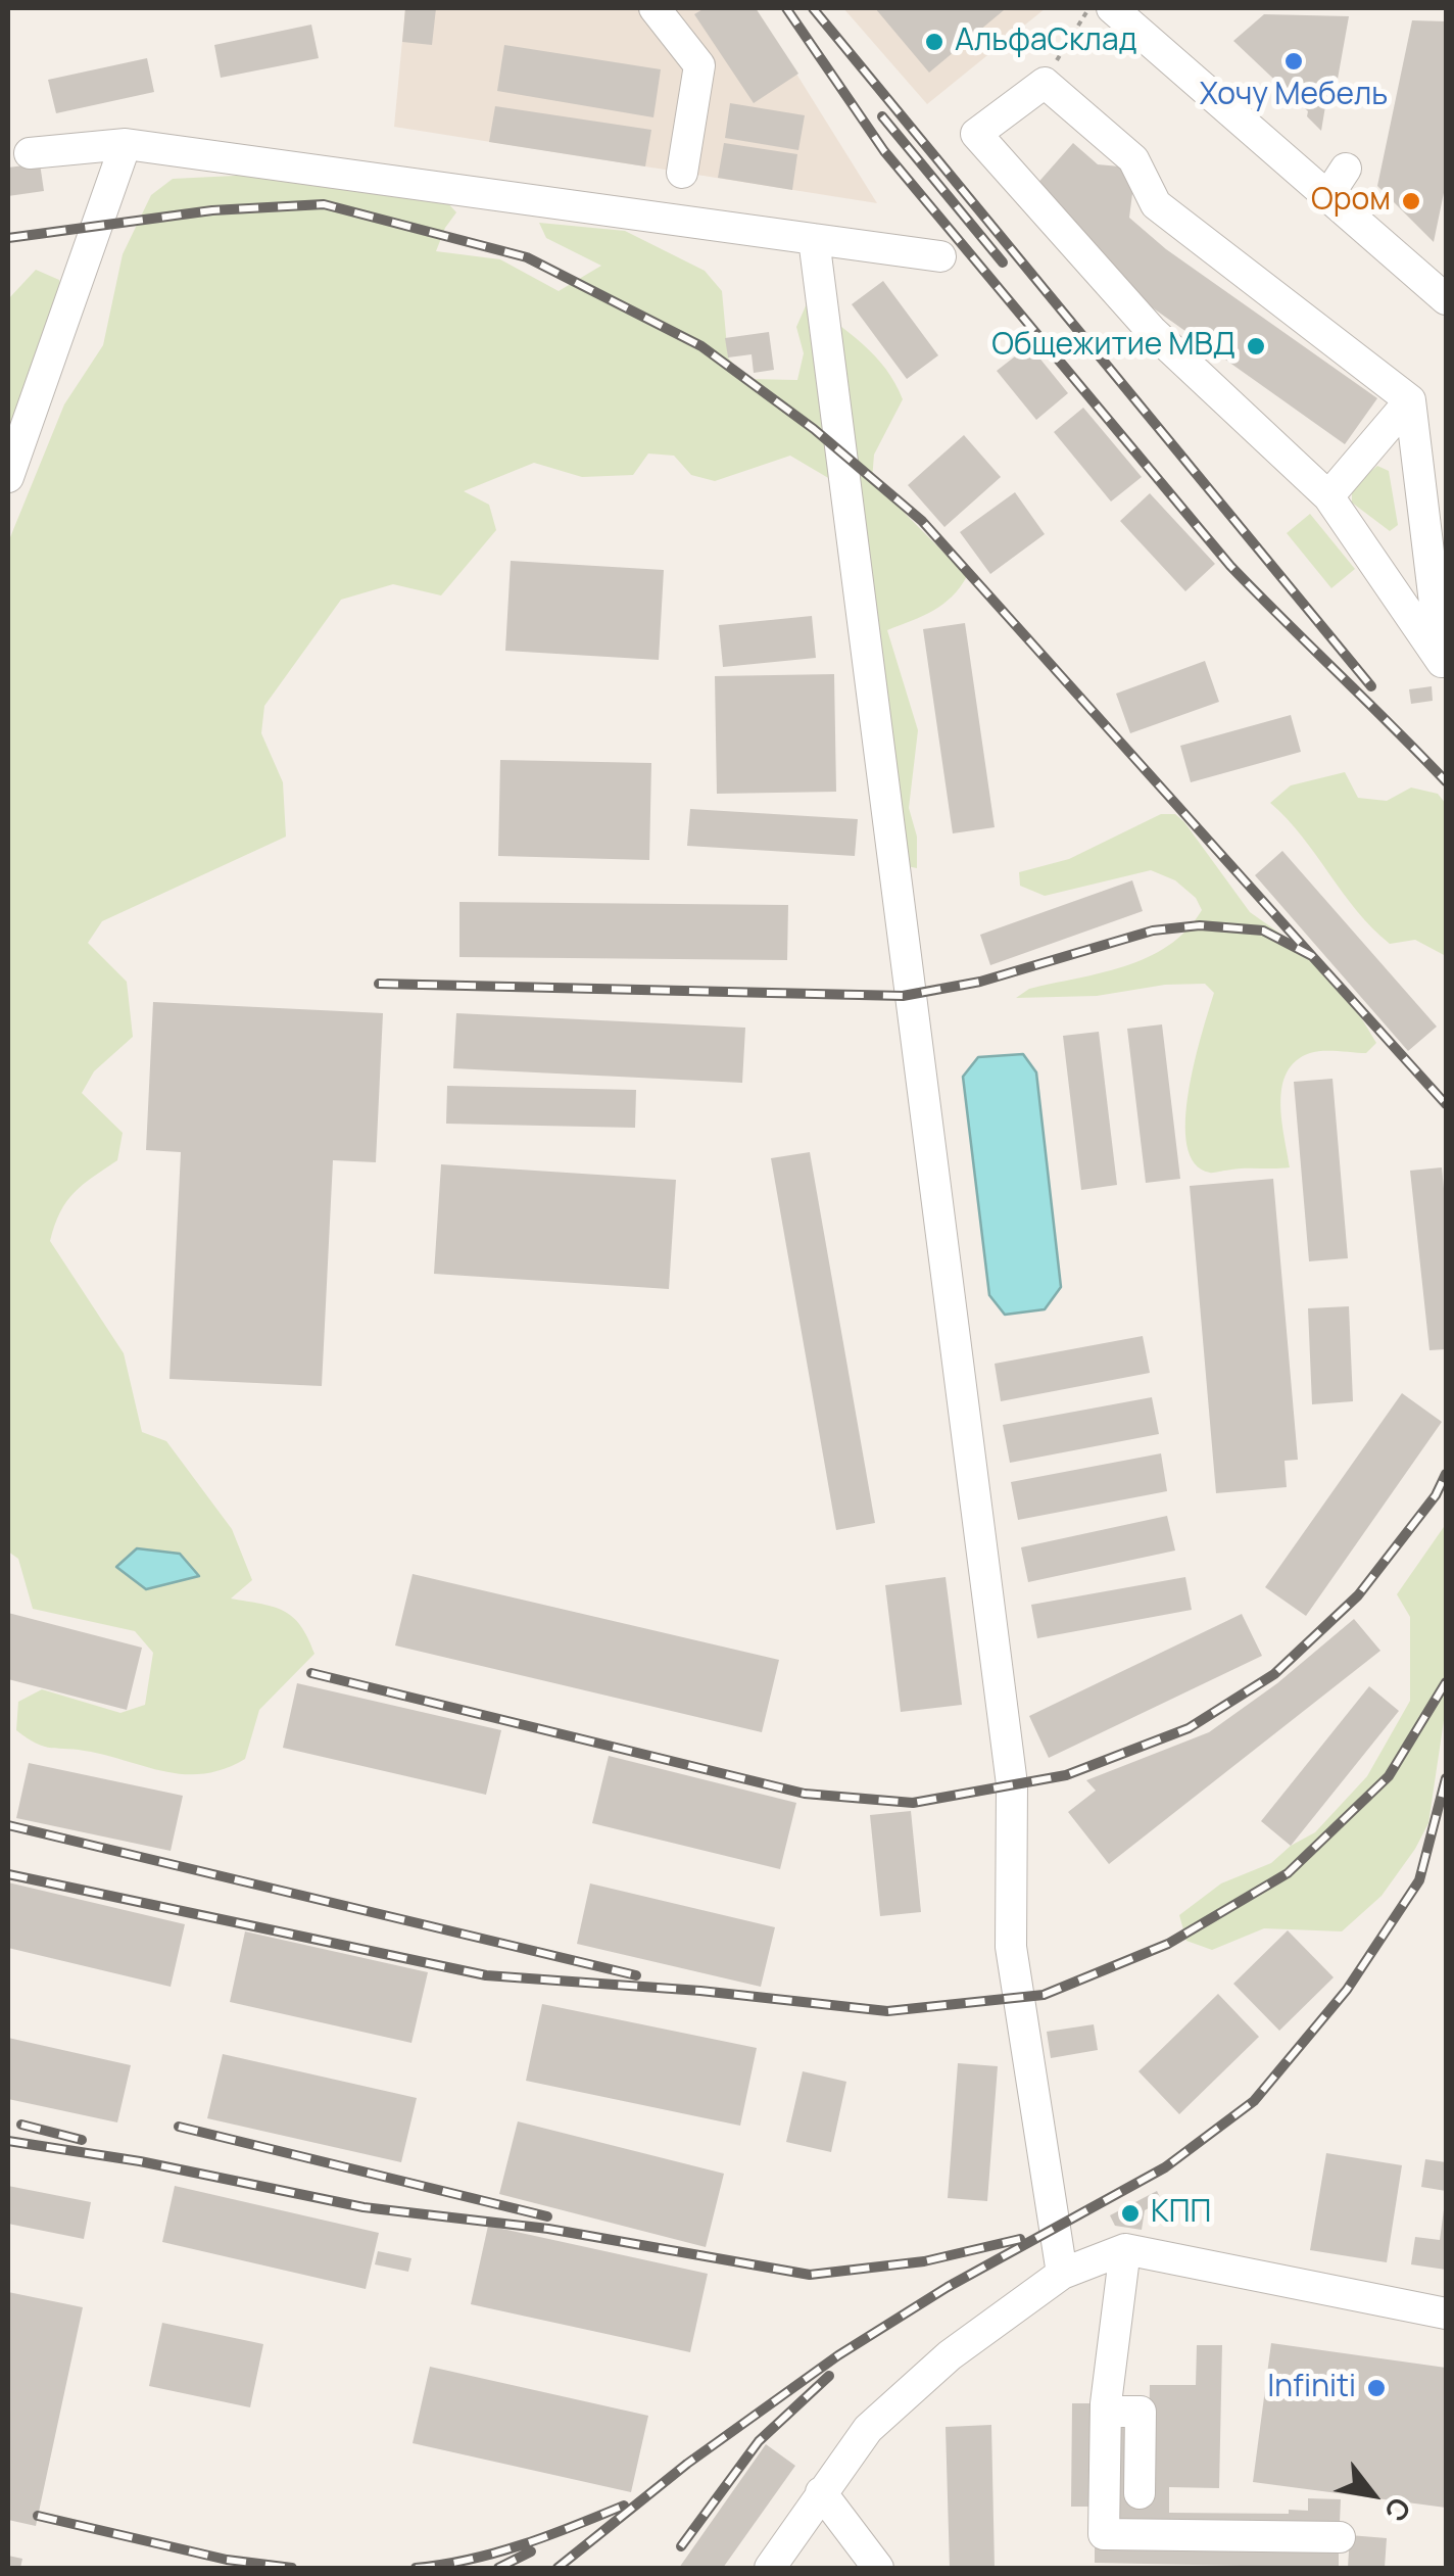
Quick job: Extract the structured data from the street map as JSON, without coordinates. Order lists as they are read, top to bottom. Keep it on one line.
{"places":["АльфаСклад","Хочу Мебель","Ором","Общежитие МВД","КПП","Infiniti"],"north":"bottom right"}
